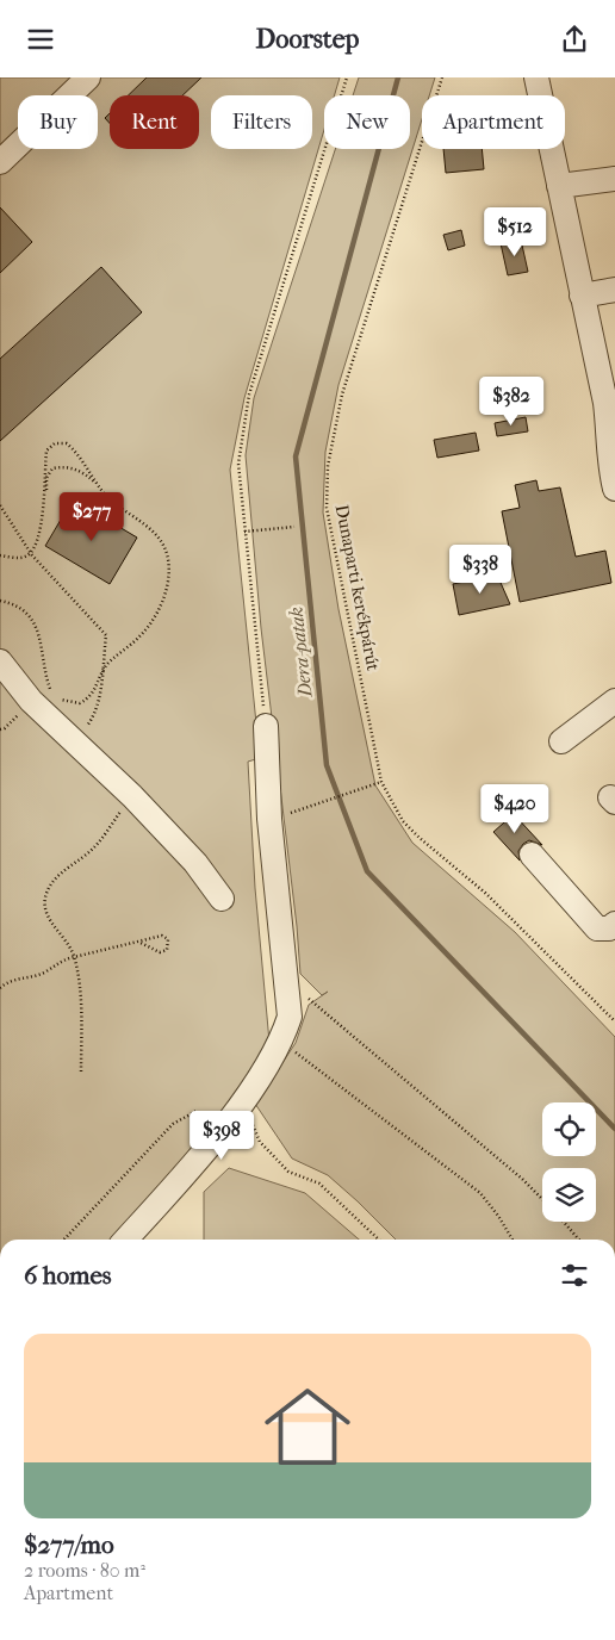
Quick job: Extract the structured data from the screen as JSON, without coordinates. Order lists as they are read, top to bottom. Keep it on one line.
{"streets":{"path":["Dunaparti kerékpárút"]},"water":["Dera-patak"],"page":{"header":"Doorstep","chip":["Buy","Rent","Filters","New","Apartment"],"price":["$512","$382","$277","$338","$420","$398"],"heading":"6 homes","list":[{"name":"$277/mo","note":"2 rooms · 80 m² · Apartment"}]}}
